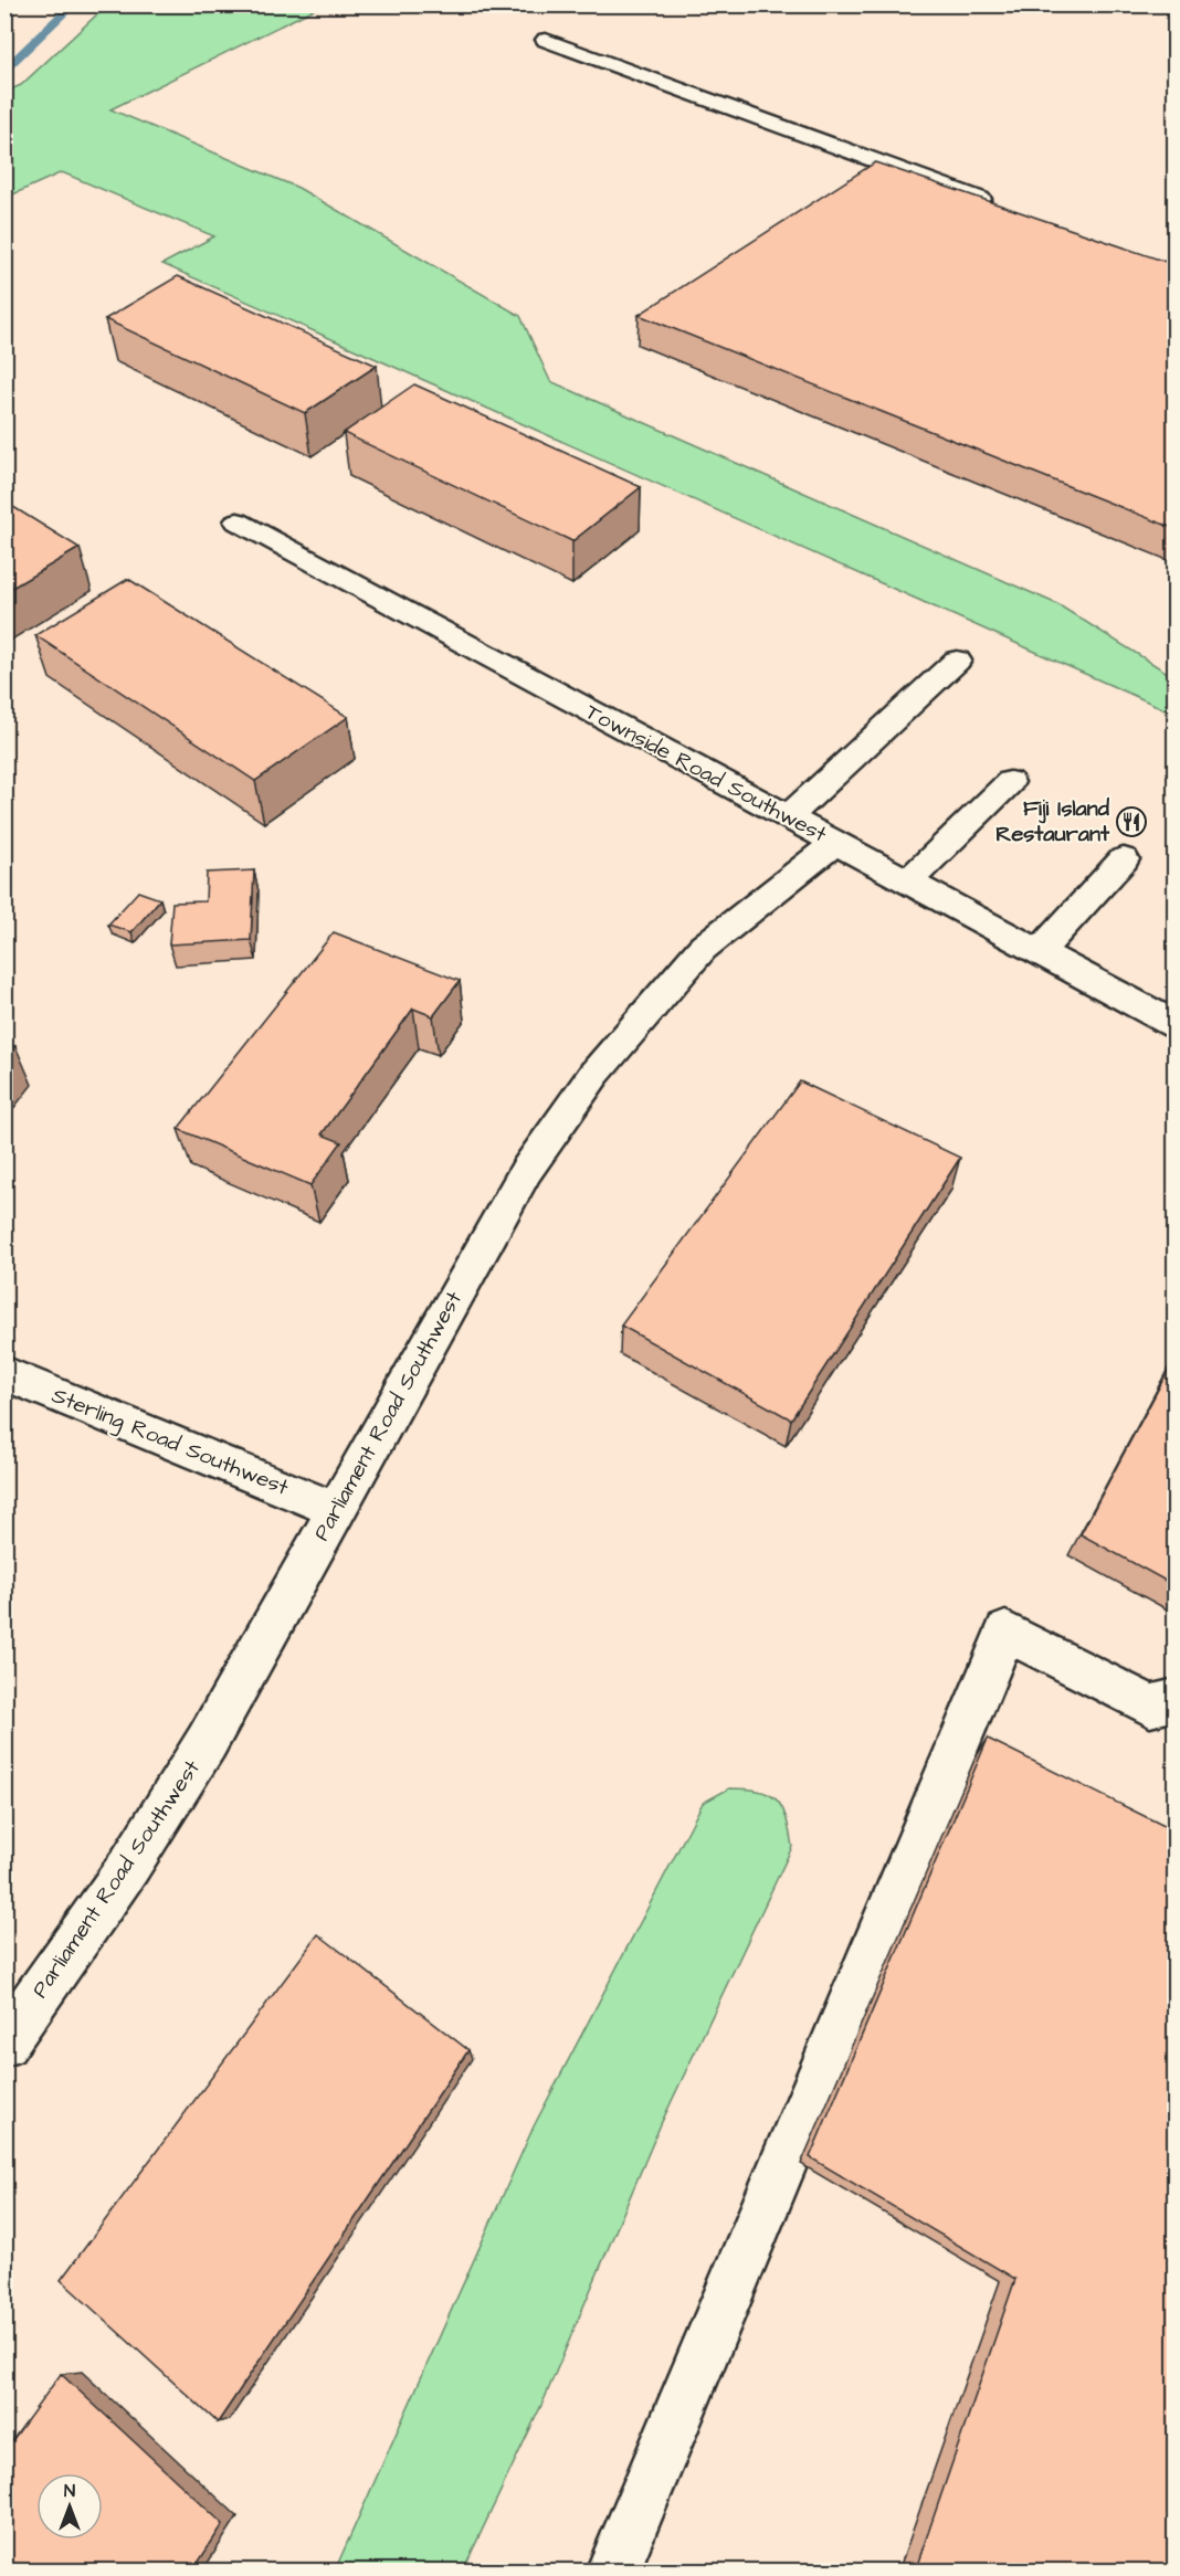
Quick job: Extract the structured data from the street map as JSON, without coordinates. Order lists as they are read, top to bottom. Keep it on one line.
{"streets":{"street":["Townside Road Southwest","Parliament Road Southwest","Sterling Road Southwest"]},"crossings":[["Townside Road Southwest","Parliament Road Southwest"],["Parliament Road Southwest","Sterling Road Southwest"]],"places":{"restaurant":["Fiji Island Restaurant"]},"north":"top"}
